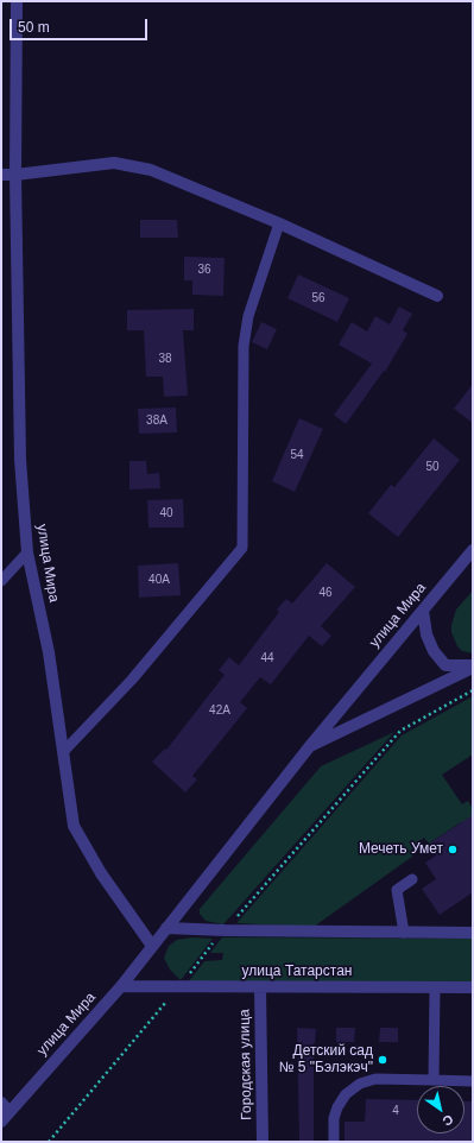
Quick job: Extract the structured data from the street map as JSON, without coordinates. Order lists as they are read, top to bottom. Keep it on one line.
{"streets":{"street":["улица Мира","улица Татарстан","Городская улица"]},"crossings":[["улица Мира","улица Татарстан"],["улица Татарстан","Городская улица"]],"places":["Мечеть Умет","Детский сад № 5 \"Бэлэкэч\""],"house_numbers":["36","56","38","38А","54","50","40","40А","46","44","42А","4"],"scale_bar":"50 m","north":"bottom right"}
